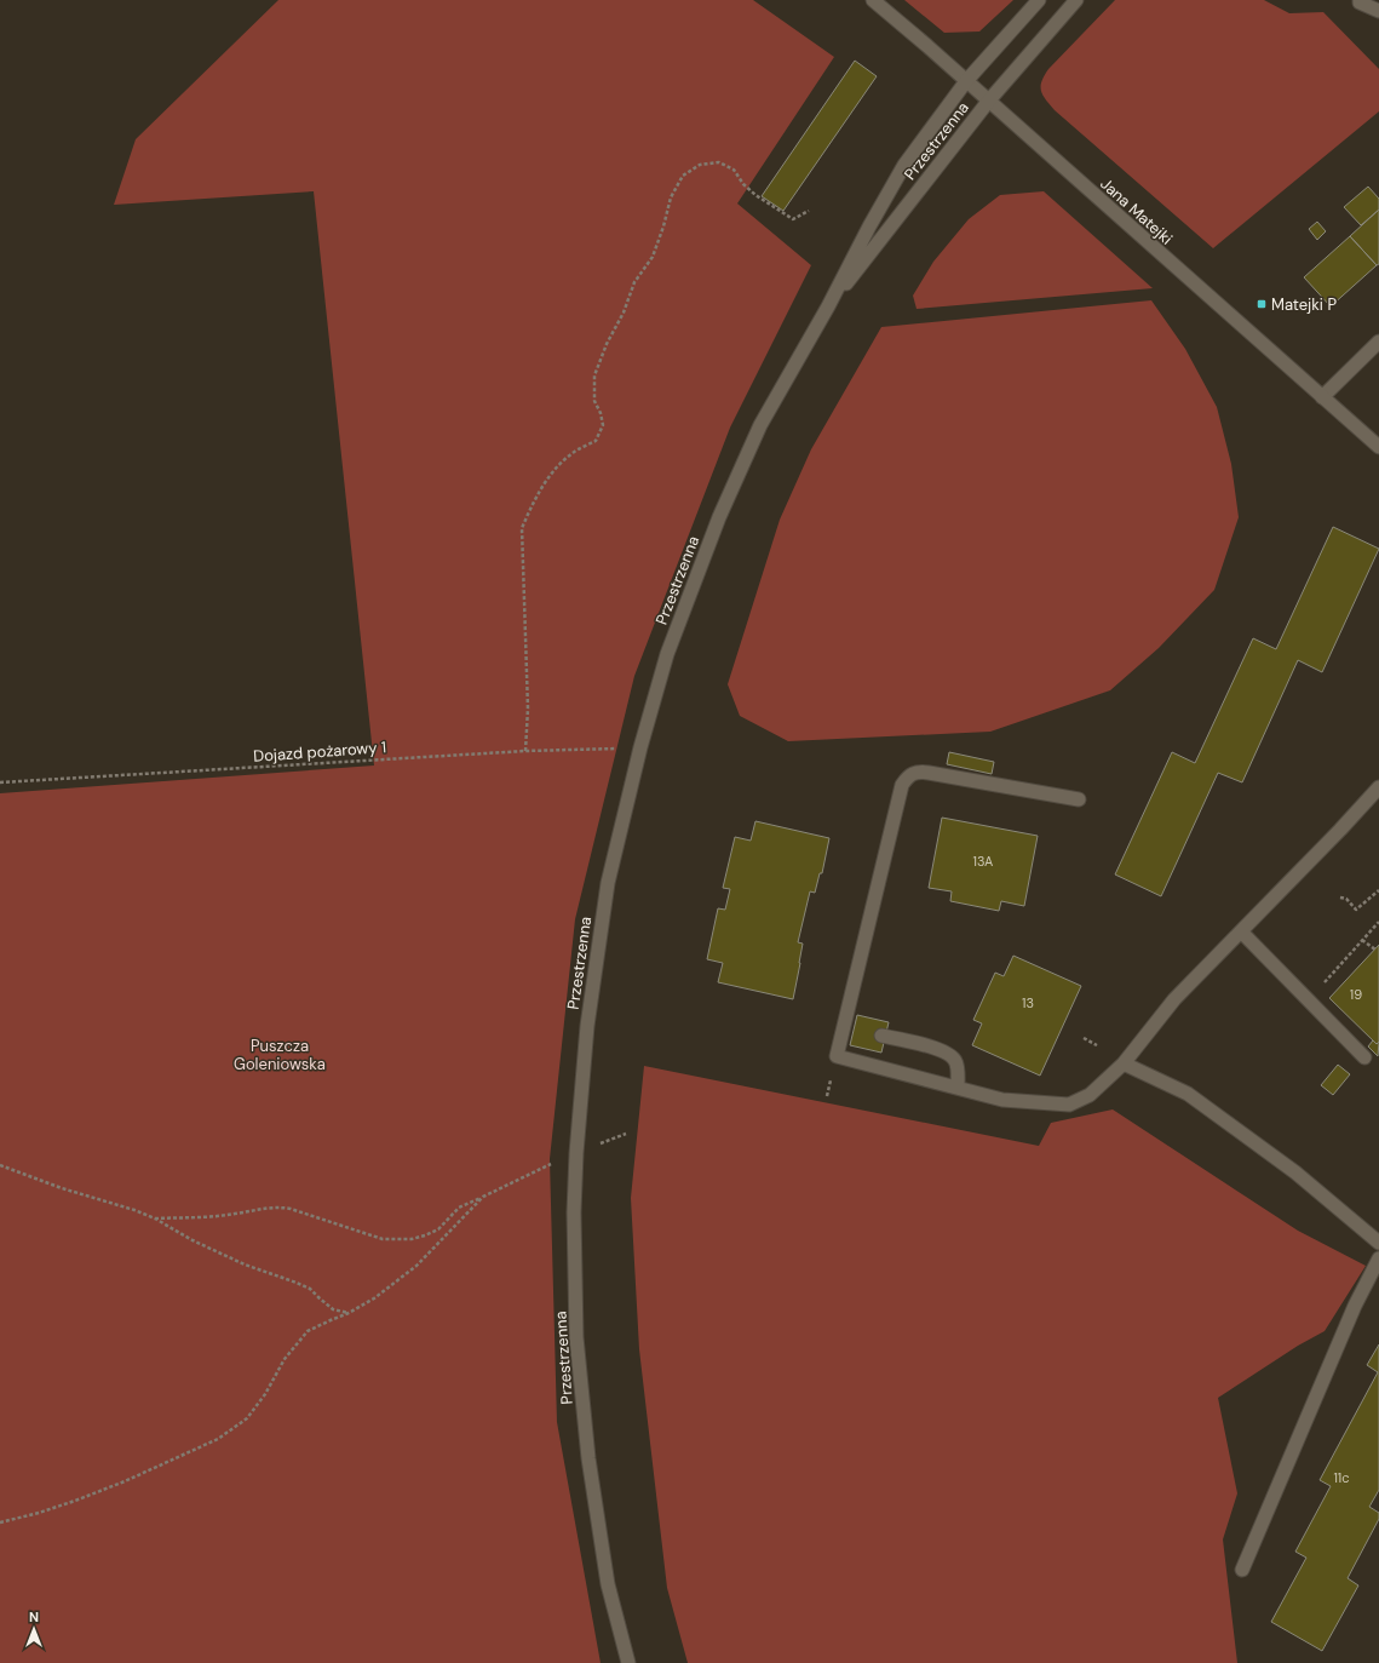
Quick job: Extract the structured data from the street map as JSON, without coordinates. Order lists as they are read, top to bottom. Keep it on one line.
{"streets":{"street":["Przestrzenna","Jana Matejki"],"path":["Dojazd pożarowy 1"]},"crossings":[["Przestrzenna","Jana Matejki"],["Przestrzenna","Dojazd pożarowy 1"]],"parks":["Puszcza Goleniowska"],"places":{"transit":["Matejki P"]},"house_numbers":["13A","19","13","11c"],"north":"top"}
